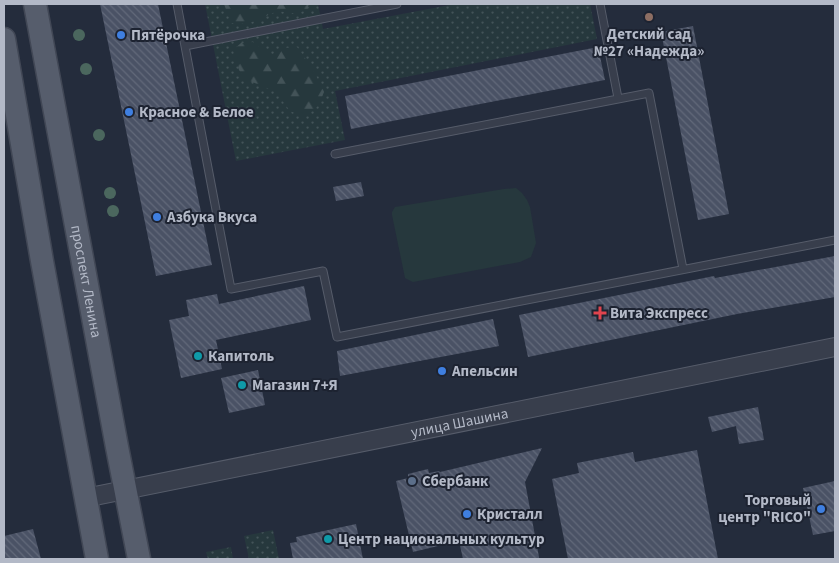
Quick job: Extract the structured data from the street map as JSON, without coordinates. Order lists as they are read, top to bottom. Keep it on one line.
{"streets":{"main road":["проспект Ленина"],"street":["улица Шашина"]},"crossings":[["проспект Ленина","улица Шашина"]],"places":{"other":["Детский сад №27 «Надежда»","Пятёрочка","Красное & Белое","Азбука Вкуса","Капитоль","Апельсин","Магазин 7+Я","Сбербанк","Торговый центр \"RICO\"","Кристалл","Центр национальных культур"],"health":["Вита Экспресс"]}}
